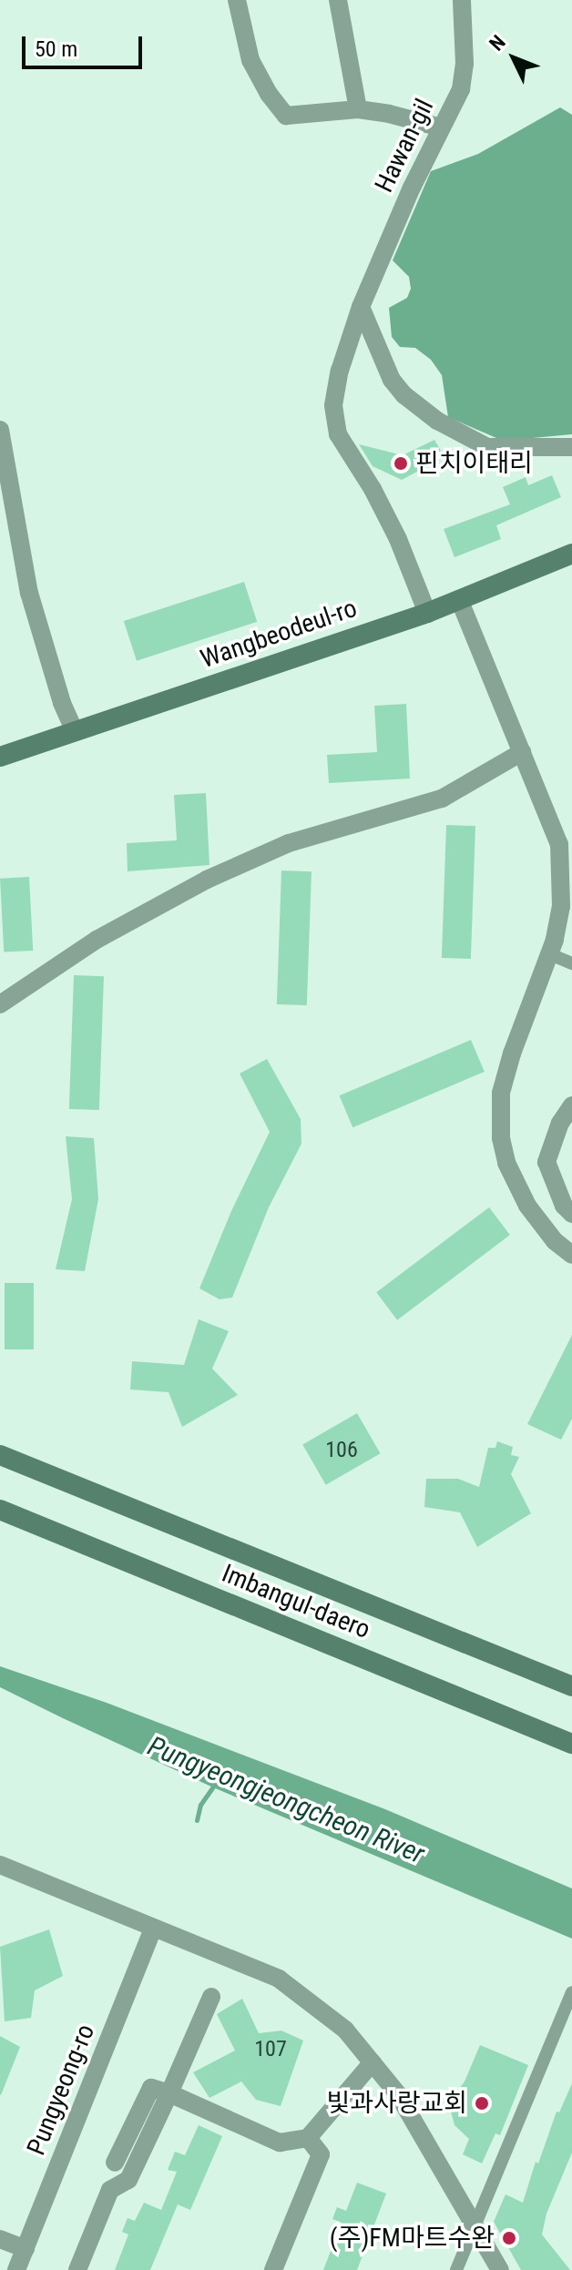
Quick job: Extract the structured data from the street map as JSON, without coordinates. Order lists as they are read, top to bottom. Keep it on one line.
{"streets":{"main road":["Wangbeodeul-ro","Imbangul-daero"],"street":["Hawan-gil","Pungyeong-ro"]},"crossings":[["Hawan-gil","Wangbeodeul-ro"]],"water":["Pungyeongjeongcheon River"],"places":["핀치이태리","빛과사랑교회","(주)FM마트수완"],"house_numbers":["106","107"],"scale_bar":"50 m","north":"top left"}
